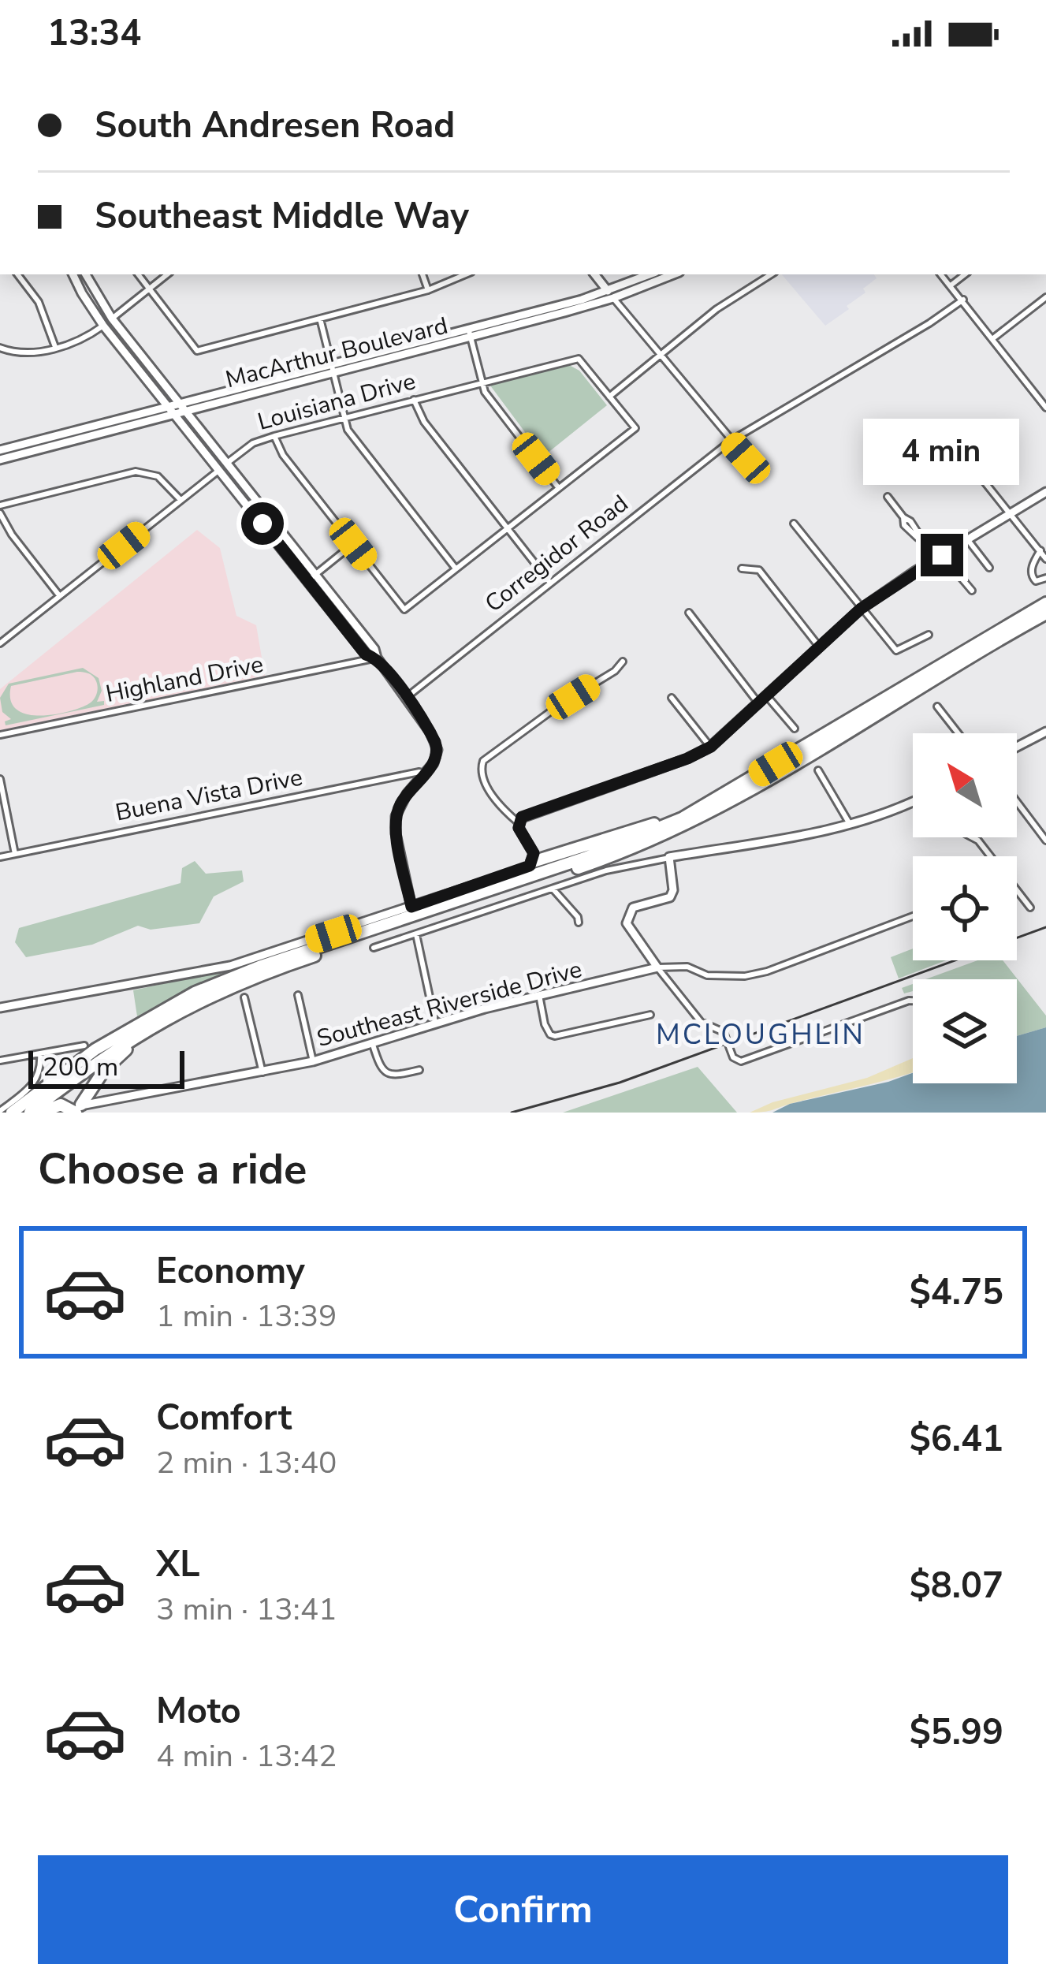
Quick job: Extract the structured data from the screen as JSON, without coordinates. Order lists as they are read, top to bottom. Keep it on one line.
{"streets":{"street":["MacArthur Boulevard","Louisiana Drive","Corregidor Road","Highland Drive","Buena Vista Drive","Southeast Riverside Drive"]},"districts":["MCLOUGHLIN"],"scale_bar":"200 m","north":"top left","page":{"status":"13:34","banner":["South Andresen Road","Southeast Middle Way"],"bubble":"4 min","scale":"200 m","heading":"Choose a ride","list":[{"name":"Economy","note":"1 min · 13:39","value":"$4.75"},{"name":"Comfort","note":"2 min · 13:40","value":"$6.41"},{"name":"XL","note":"3 min · 13:41","value":"$8.07"},{"name":"Moto","note":"4 min · 13:42","value":"$5.99"}],"buttons":"Confirm"}}
